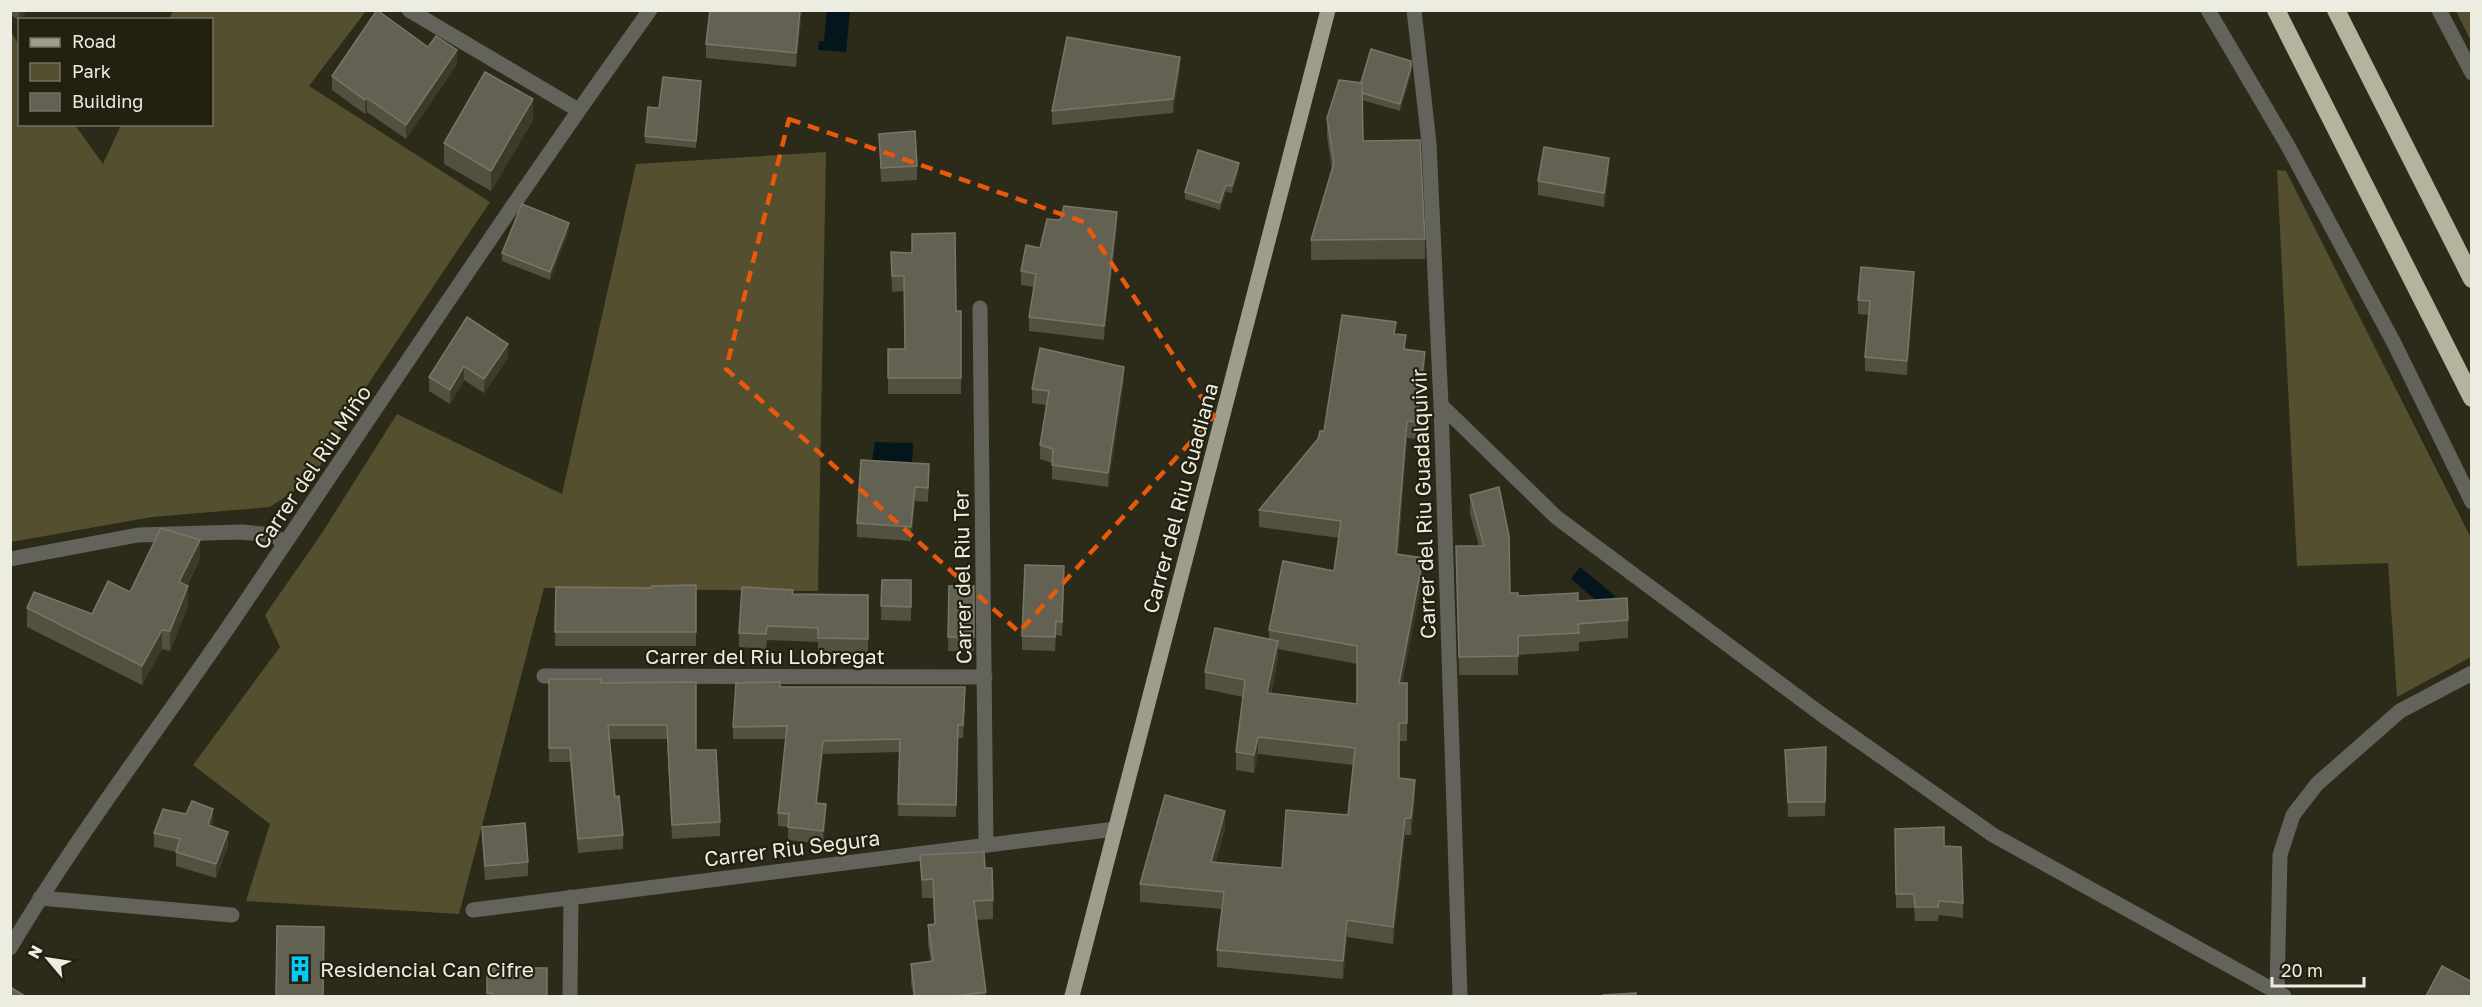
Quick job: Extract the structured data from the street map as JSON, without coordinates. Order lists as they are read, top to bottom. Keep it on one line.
{"streets":{"main road":["Carrer del Riu Guadiana"],"street":["Carrer del Riu Miño","Carrer del Riu Guadalquivir","Carrer del Riu Ter","Carrer del Riu Llobregat","Carrer Riu Segura"]},"crossings":[["Carrer del Riu Guadiana","Carrer Riu Segura"],["Carrer del Riu Ter","Carrer del Riu Llobregat"],["Carrer del Riu Ter","Carrer Riu Segura"]],"places":{"building":["Residencial Can Cifre"]},"legend":["Road","Park","Building"],"scale_bar":"20 m","north":"top left"}
